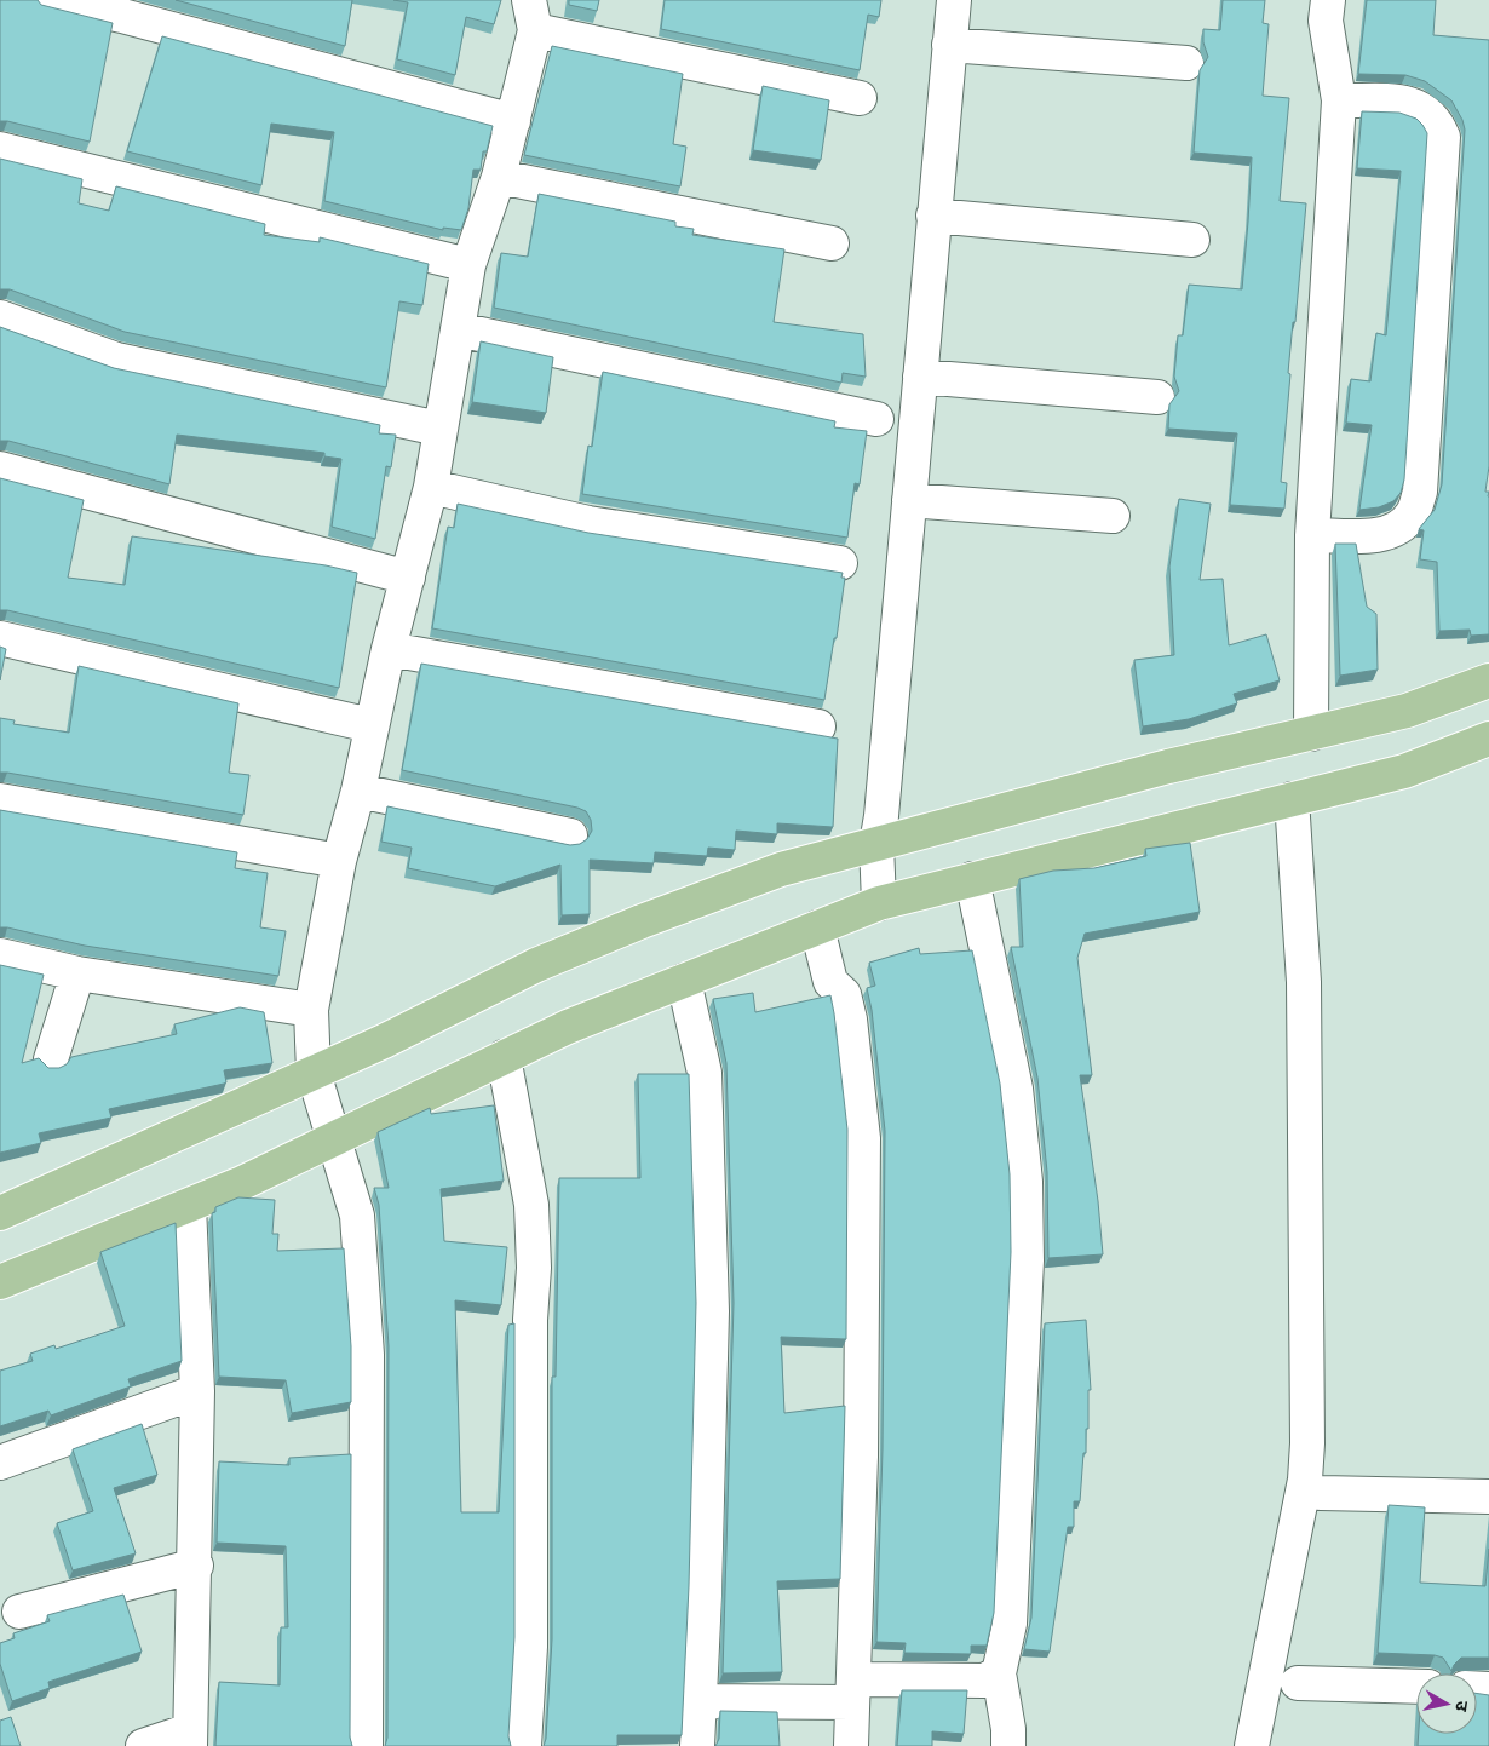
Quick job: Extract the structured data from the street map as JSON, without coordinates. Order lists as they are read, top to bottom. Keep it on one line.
{"north":"right"}
